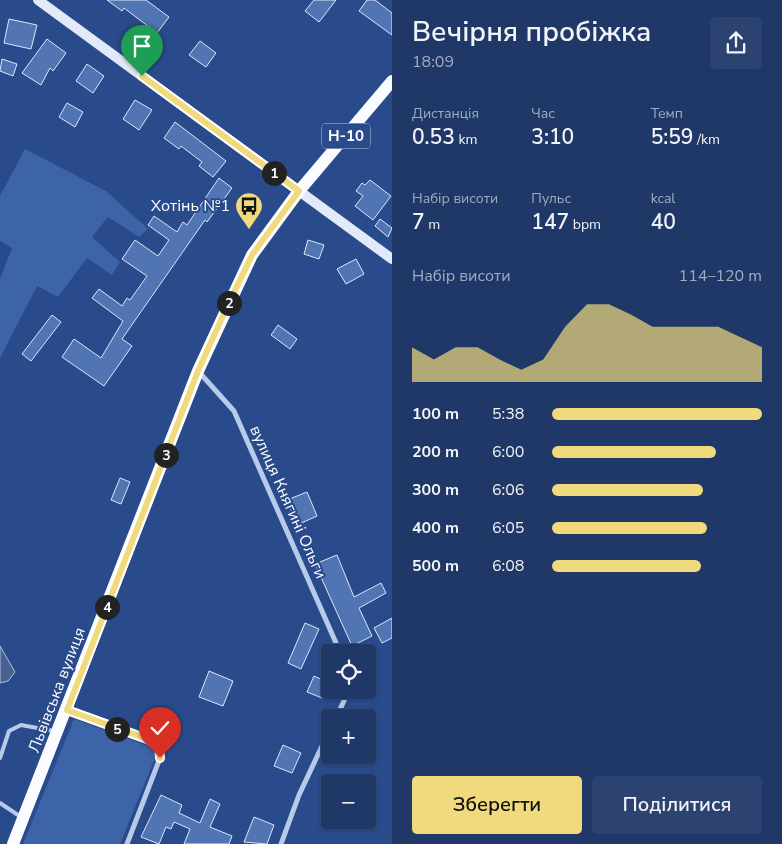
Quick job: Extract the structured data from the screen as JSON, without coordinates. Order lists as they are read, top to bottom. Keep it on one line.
{"streets":{"main road":["Н-10","Львівська вулиця"],"street":["вулиця Княгині Ольги"]},"crossings":[["вулиця Княгині Ольги","Львівська вулиця"]],"places":{"bus stop":["Хотінь №1"]},"page":{"heading":["Вечірня пробіжка","18:09"],"stats":[["Дистанція","0.53 km"],["Час","3:10"],["Темп","5:59 /km"],["Набір висоти","7 m"],["Пульс","147 bpm"],["kcal","40"]],"pins":["1","2","3","4","5"],"chart":["Набір висоти","114–120 m"],"list":[{"name":"100 m","note":"5:38"},{"name":"200 m","note":"6:00"},{"name":"300 m","note":"6:06"},{"name":"400 m","note":"6:05"},{"name":"500 m","note":"6:08"}],"map_buttons":["+","−"],"buttons":["Зберегти","Поділитися"]}}
